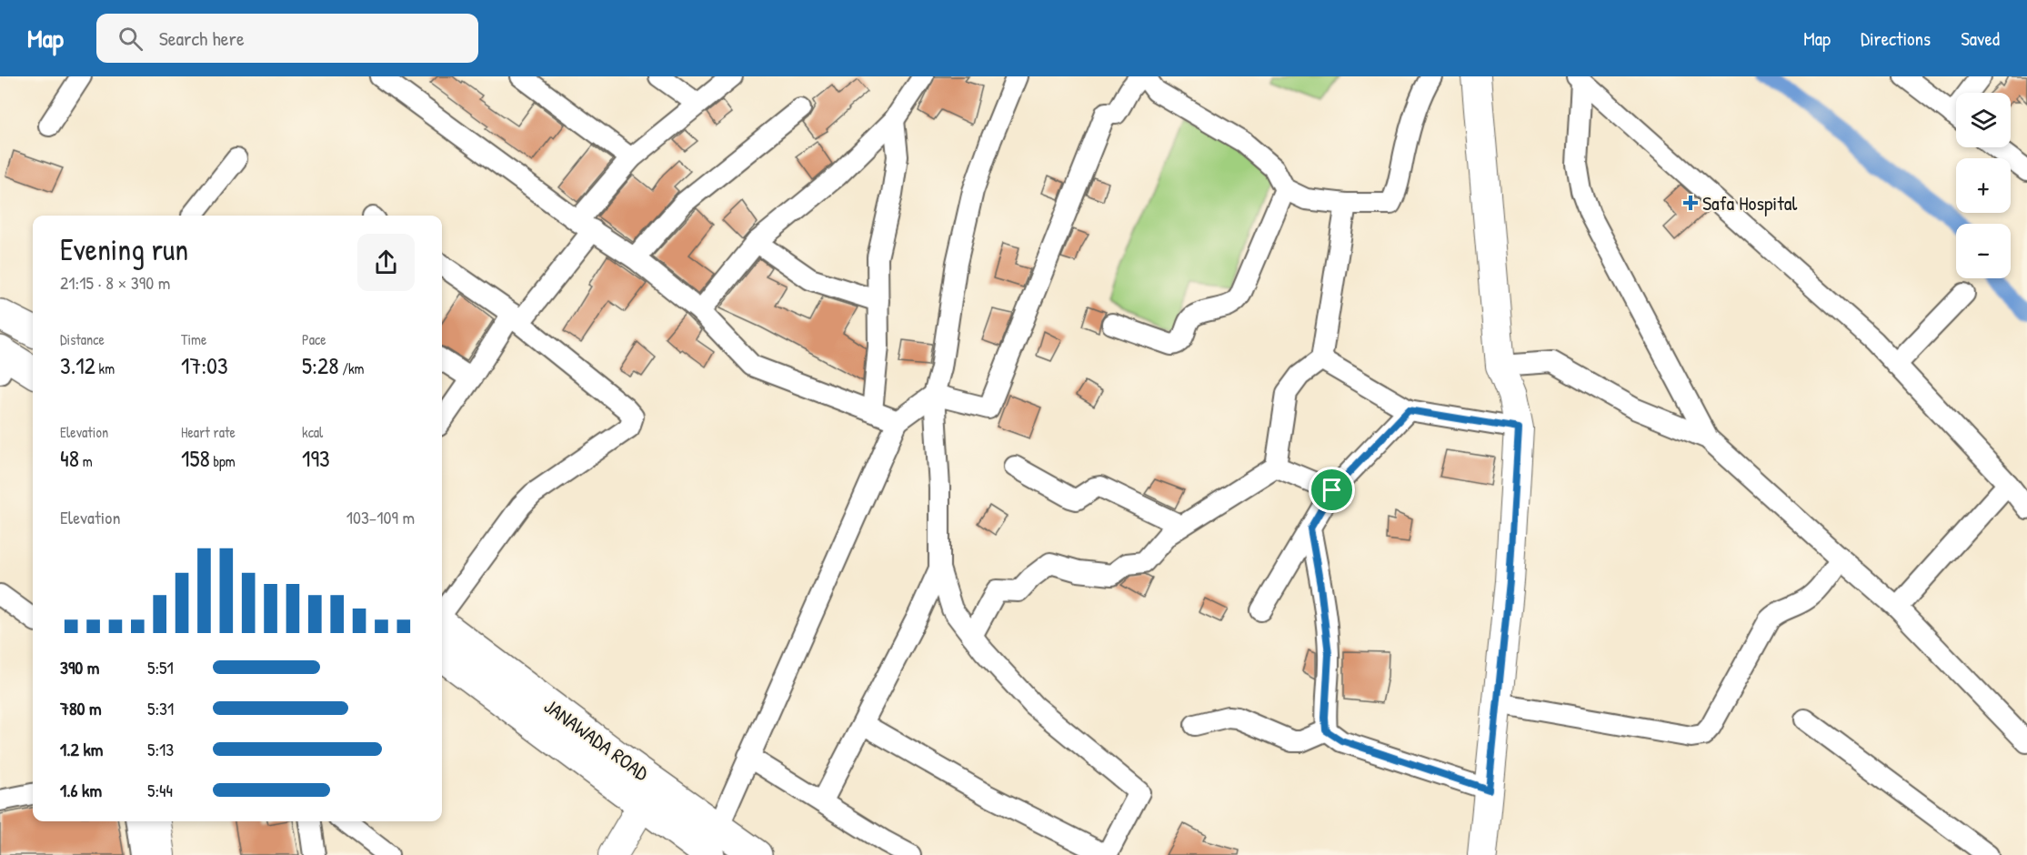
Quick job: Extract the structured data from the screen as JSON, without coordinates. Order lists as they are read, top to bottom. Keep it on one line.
{"streets":{"main road":["JANAWADA ROAD"]},"places":{"health":["Safa Hospital"]},"page":{"header":"Map","search":"Search here","nav":["Map","Directions","Saved"],"map_buttons":["+","−"],"heading":["Evening run","21:15 · 8 × 390 m"],"stats":[["Distance","3.12 km"],["Time","17:03"],["Pace","5:28 /km"],["Elevation","48 m"],["Heart rate","158 bpm"],["kcal","193"]],"chart":["Elevation","103–109 m"],"list":[{"name":"390 m","note":"5:51"},{"name":"780 m","note":"5:31"},{"name":"1.2 km","note":"5:13"},{"name":"1.6 km","note":"5:44"}]}}
